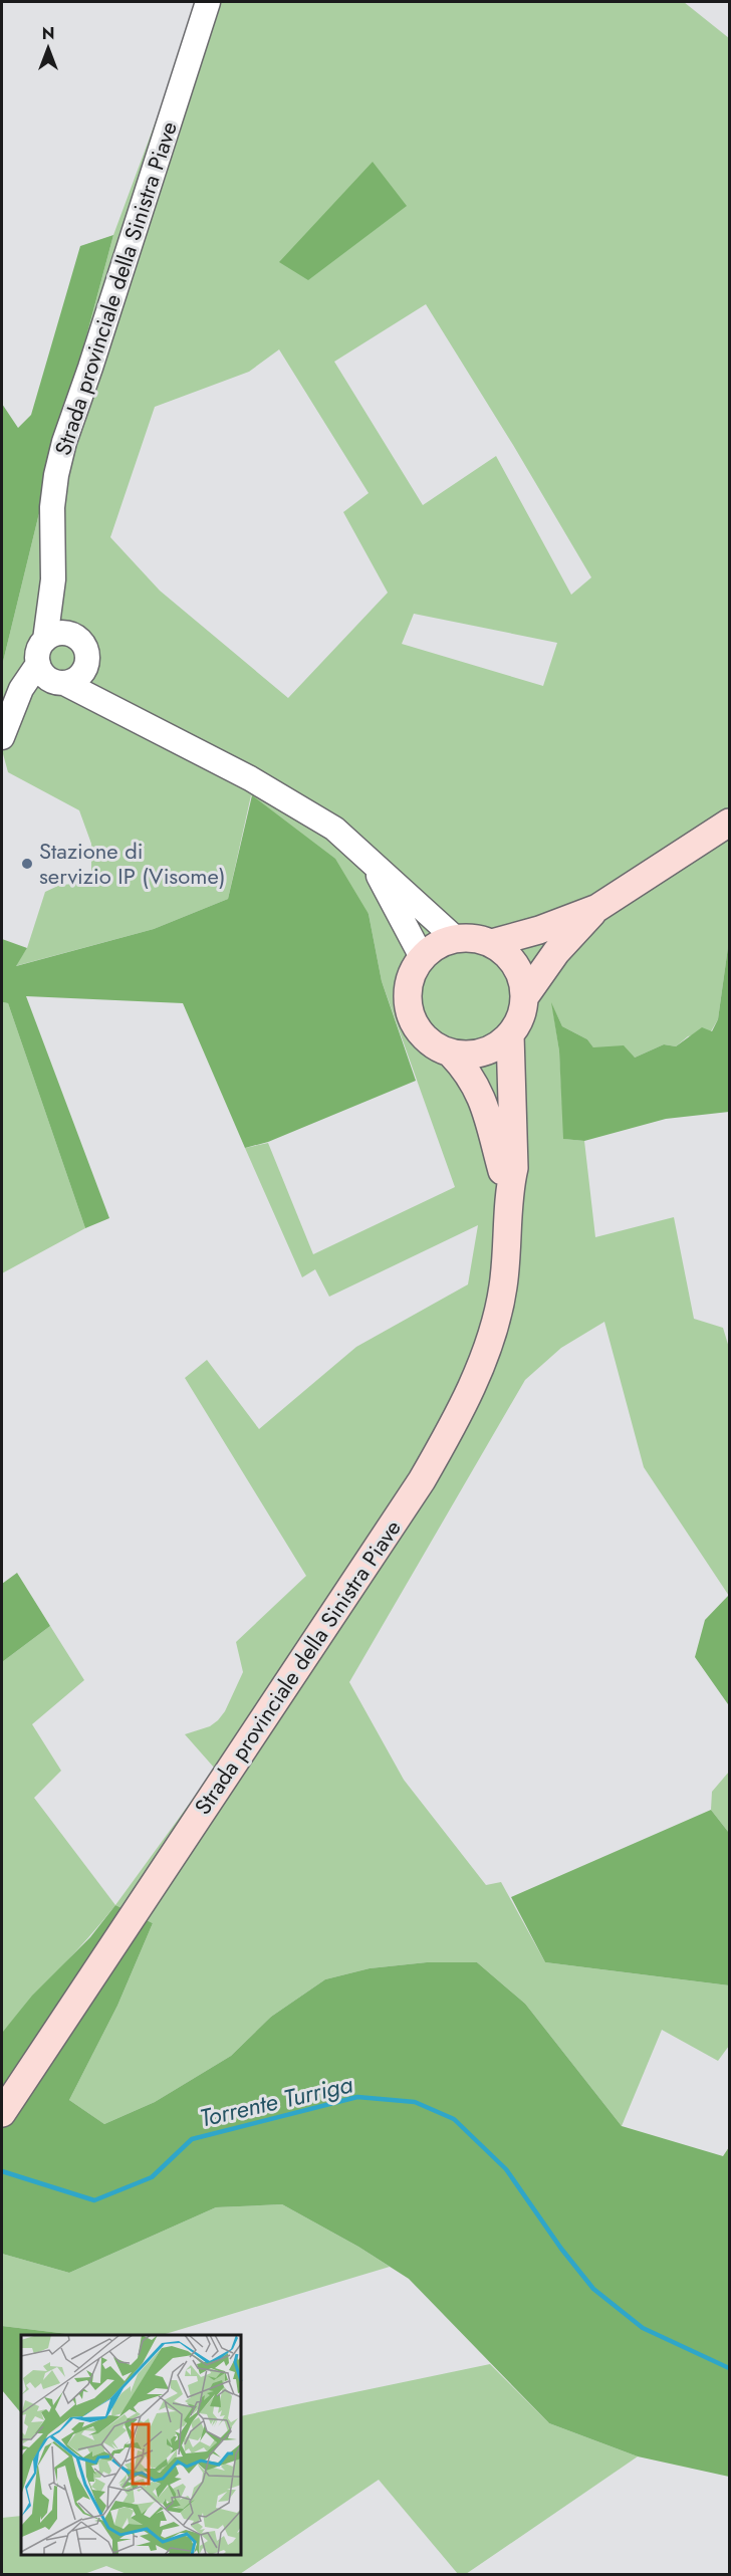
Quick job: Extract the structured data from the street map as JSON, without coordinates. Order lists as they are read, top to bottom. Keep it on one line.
{"streets":{"main road":["Strada provinciale della Sinistra Piave"]},"water":["Torrente Turriga"],"places":["Stazione di servizio IP (Visome)"],"north":"top"}
